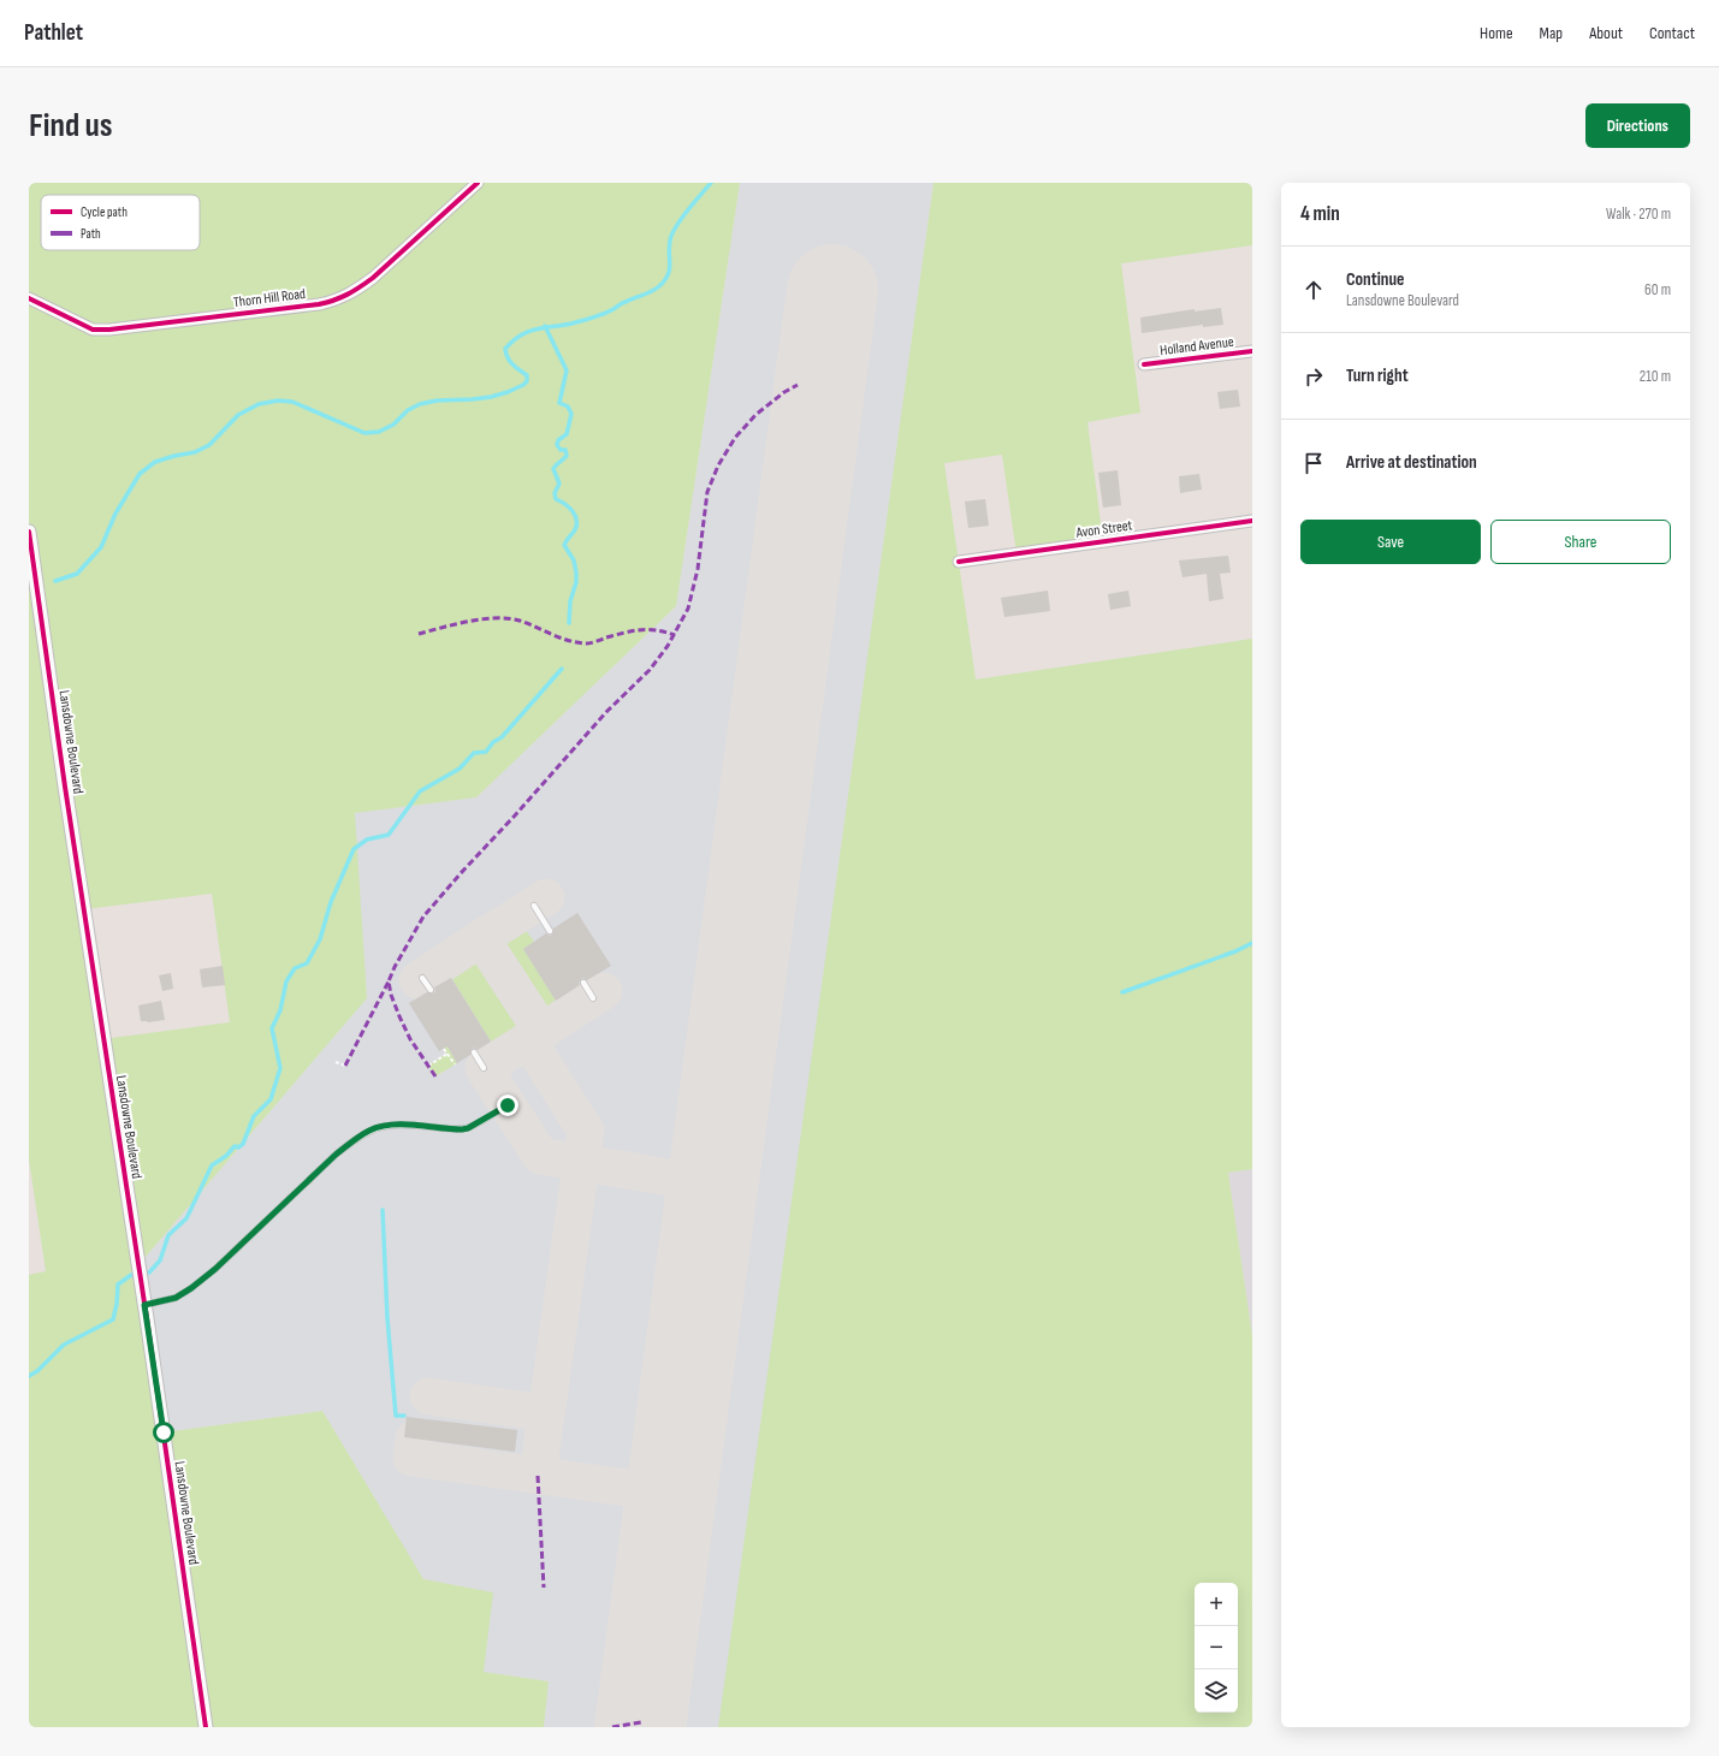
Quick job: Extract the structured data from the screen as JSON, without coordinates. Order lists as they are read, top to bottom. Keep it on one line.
{"streets":{"street":["Thorn Hill Road","Holland Avenue","Avon Street","Lansdowne Boulevard"]},"legend":["Cycle path","Path"],"page":{"header":"Pathlet","nav":["Home","Map","About","Contact"],"buttons":["Directions",["Save","Share"]],"title":"Find us","heading":["4 min","Walk · 270 m"],"list":[["Continue","Lansdowne Boulevard","60 m"],["Turn right","210 m"],"Arrive at destination"],"map_buttons":["+","−"]}}
